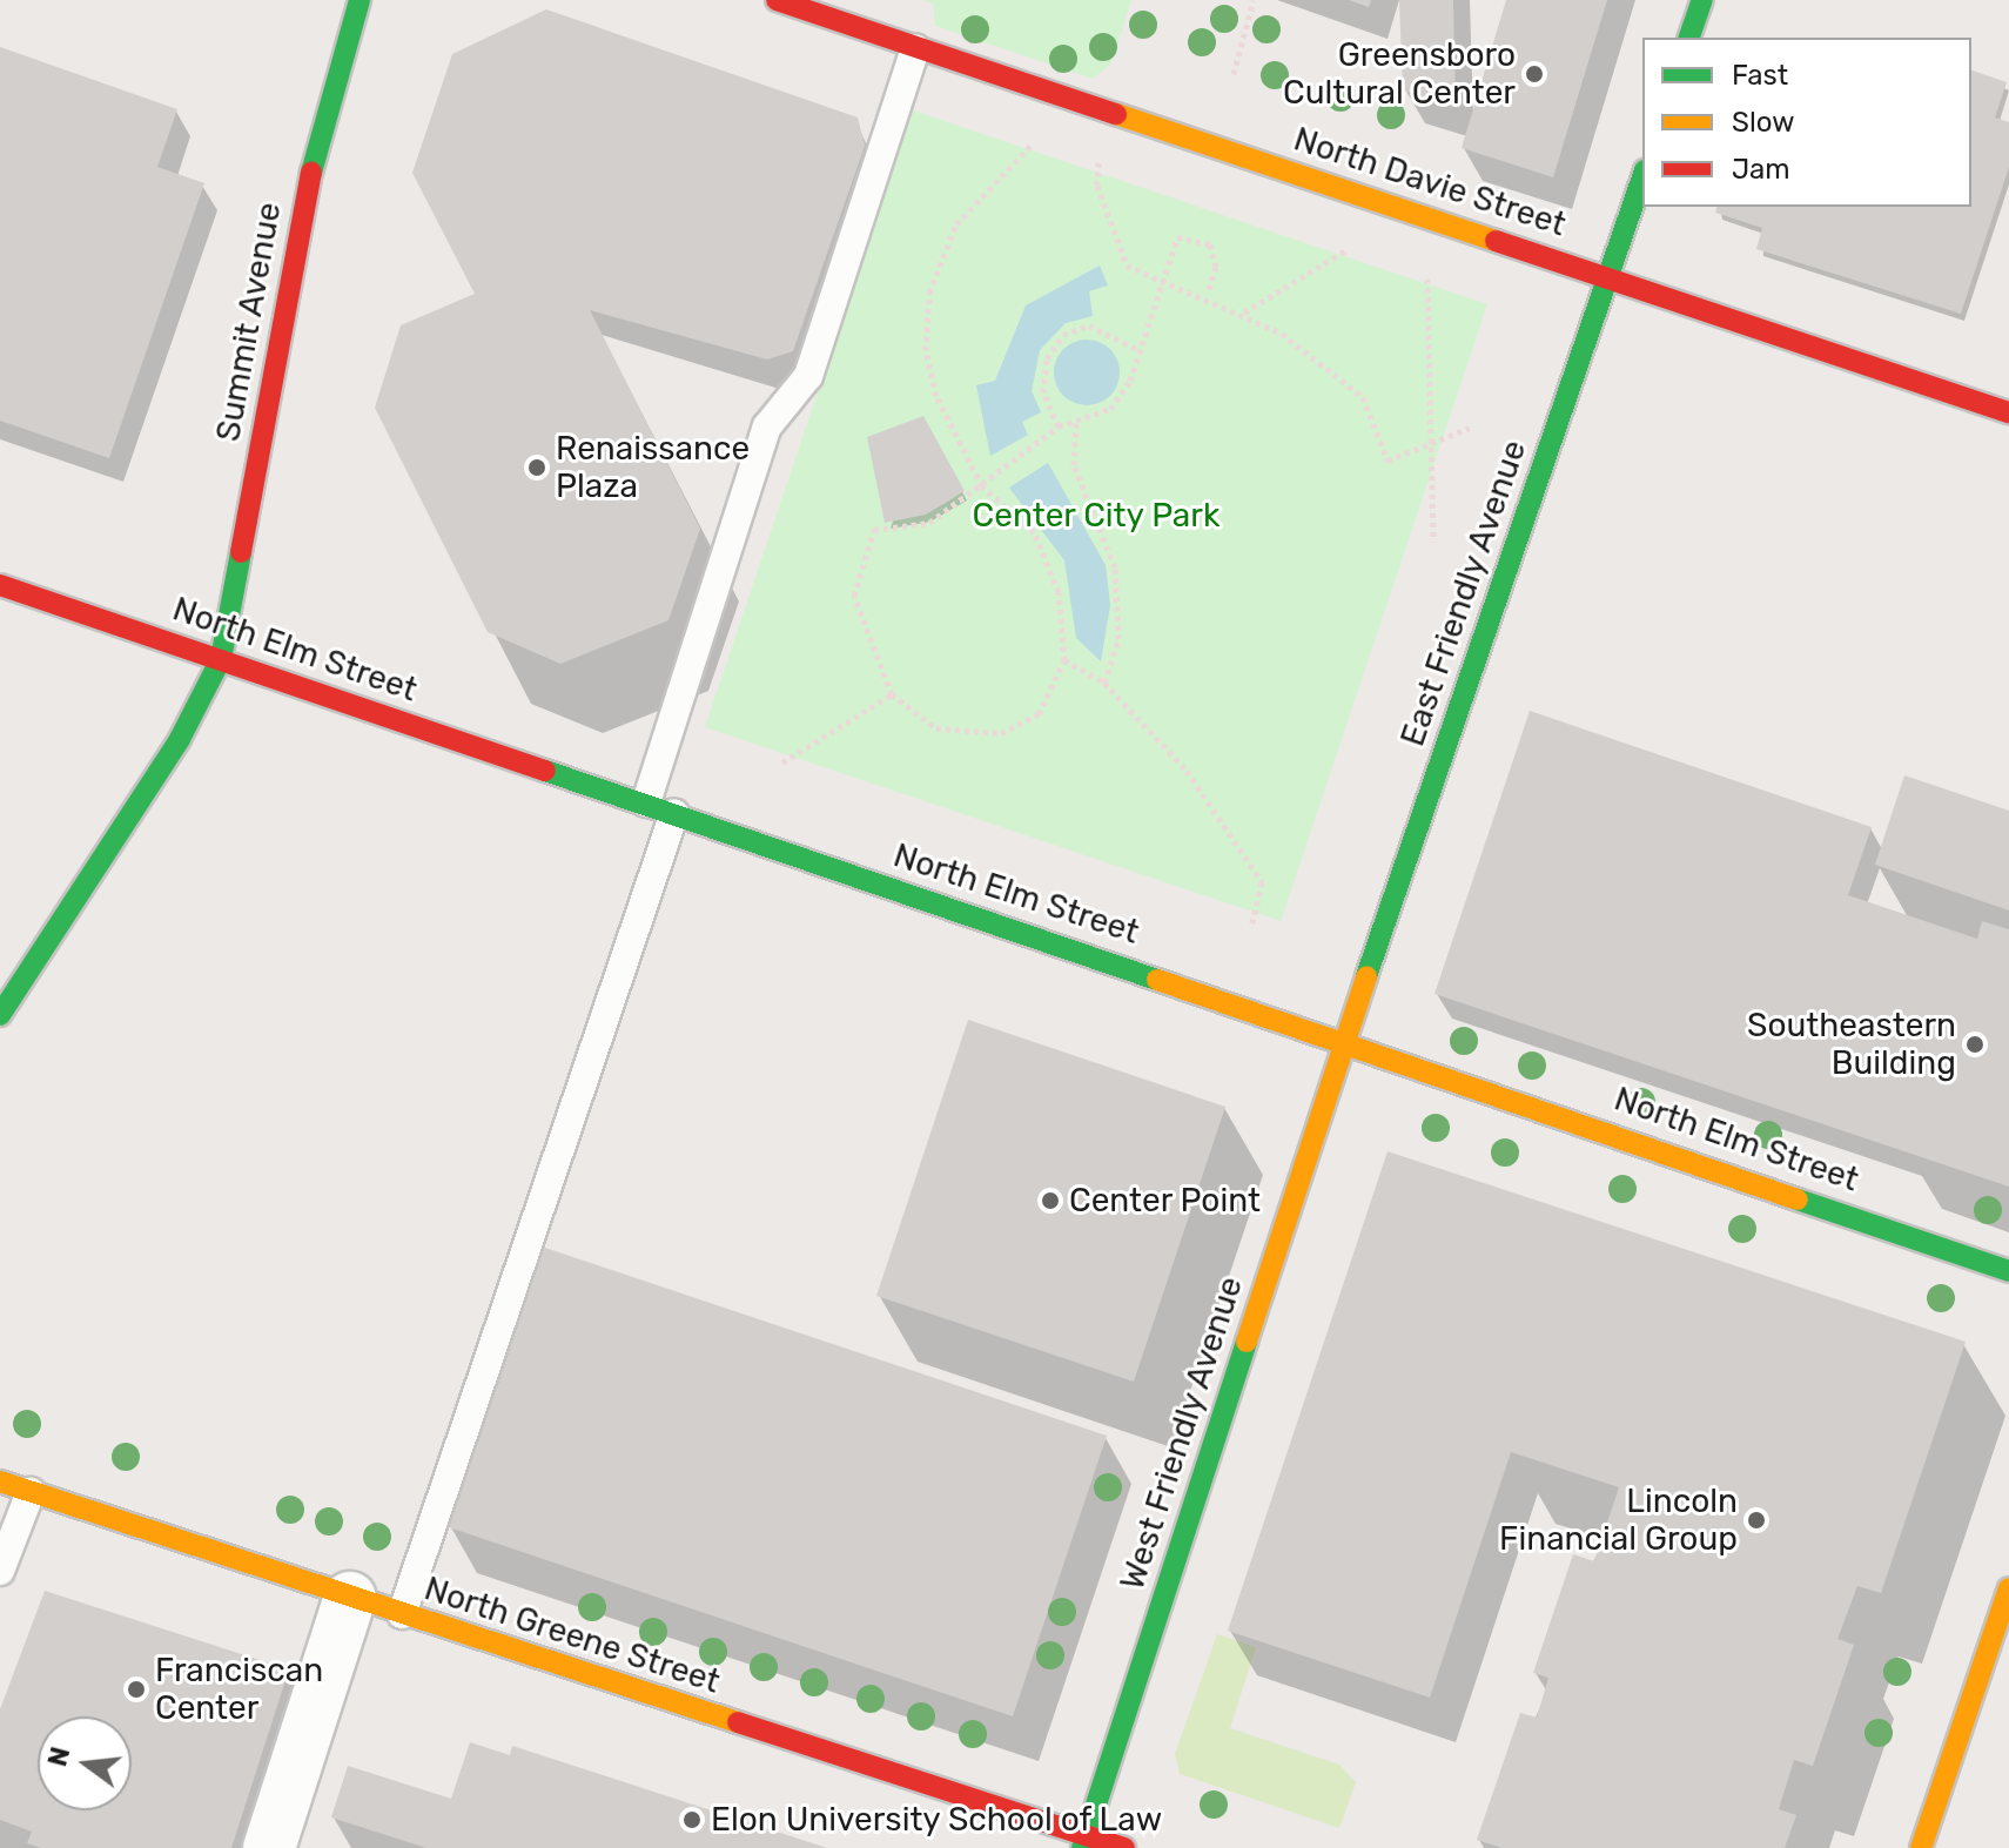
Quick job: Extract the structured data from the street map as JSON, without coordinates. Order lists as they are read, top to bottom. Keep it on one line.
{"streets":{"main road":["North Davie Street","Summit Avenue","East Friendly Avenue","North Elm Street","West Friendly Avenue","North Greene Street"]},"crossings":[["North Davie Street","East Friendly Avenue"],["Summit Avenue","North Elm Street"],["East Friendly Avenue","North Elm Street"],["East Friendly Avenue","West Friendly Avenue"],["North Elm Street","West Friendly Avenue"],["West Friendly Avenue","North Greene Street"]],"parks":["Center City Park"],"places":["Greensboro Cultural Center","Renaissance Plaza","Southeastern Building","Center Point","Lincoln Financial Group","Franciscan Center","Elon University School of Law"],"legend":["Fast","Slow","Jam"],"north":"left"}
